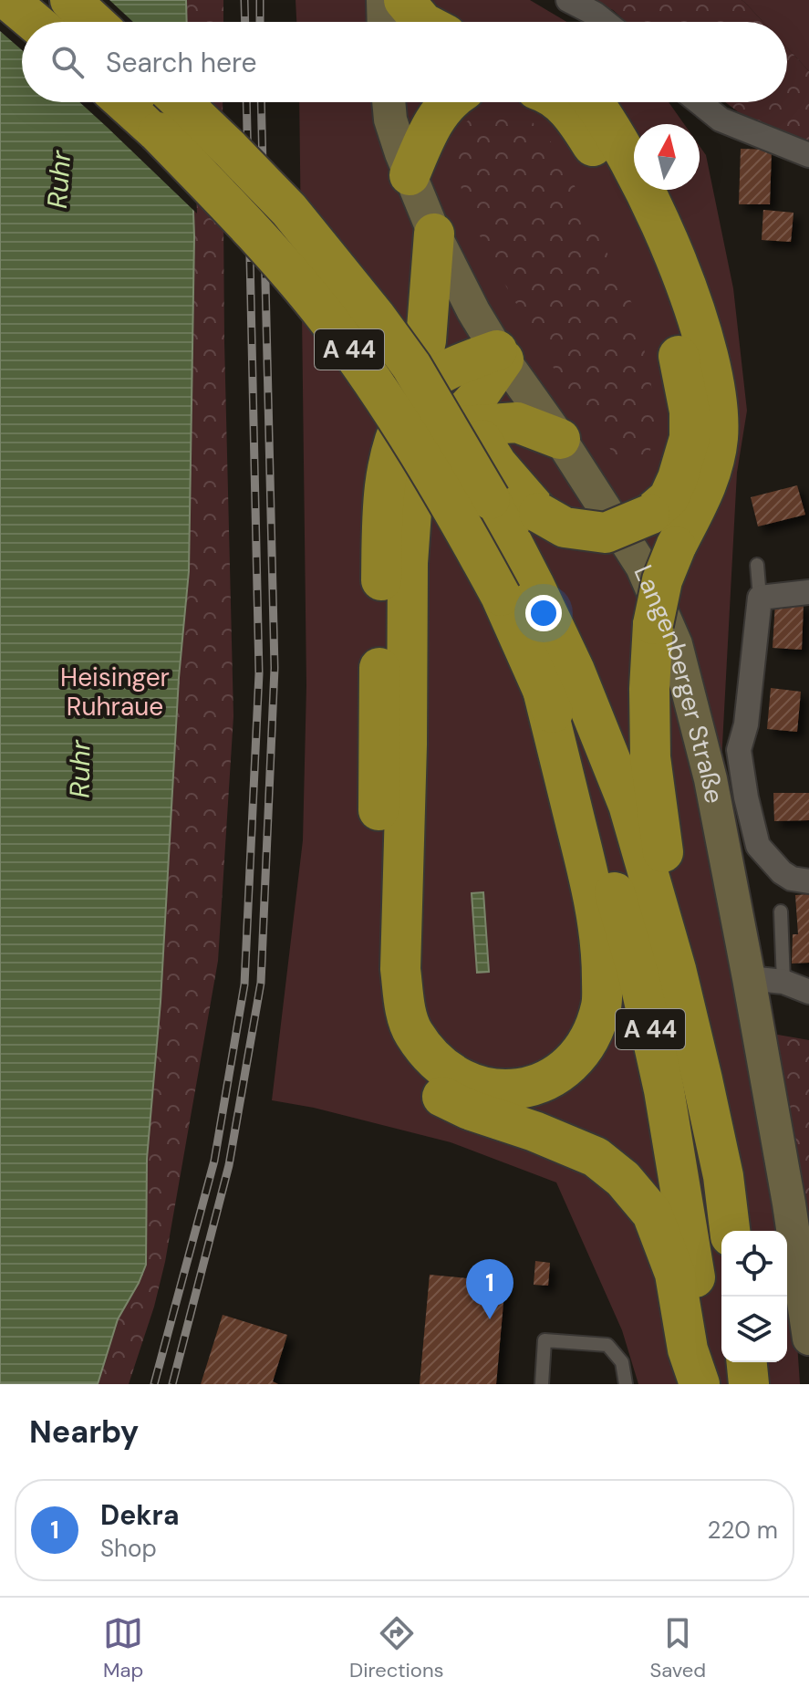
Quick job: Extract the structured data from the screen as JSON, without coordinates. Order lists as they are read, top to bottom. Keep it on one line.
{"streets":{"highway":["A 44"],"street":["Langenberger Straße"]},"water":["Ruhr"],"parks":["Heisinger Ruhraue"],"north":"top","page":{"search":"Search here","pins":"1","heading":"Nearby","list":[{"mark":"1","name":"Dekra","note":"Shop","value":"220 m"}],"nav":["Map","Directions","Saved"]}}
